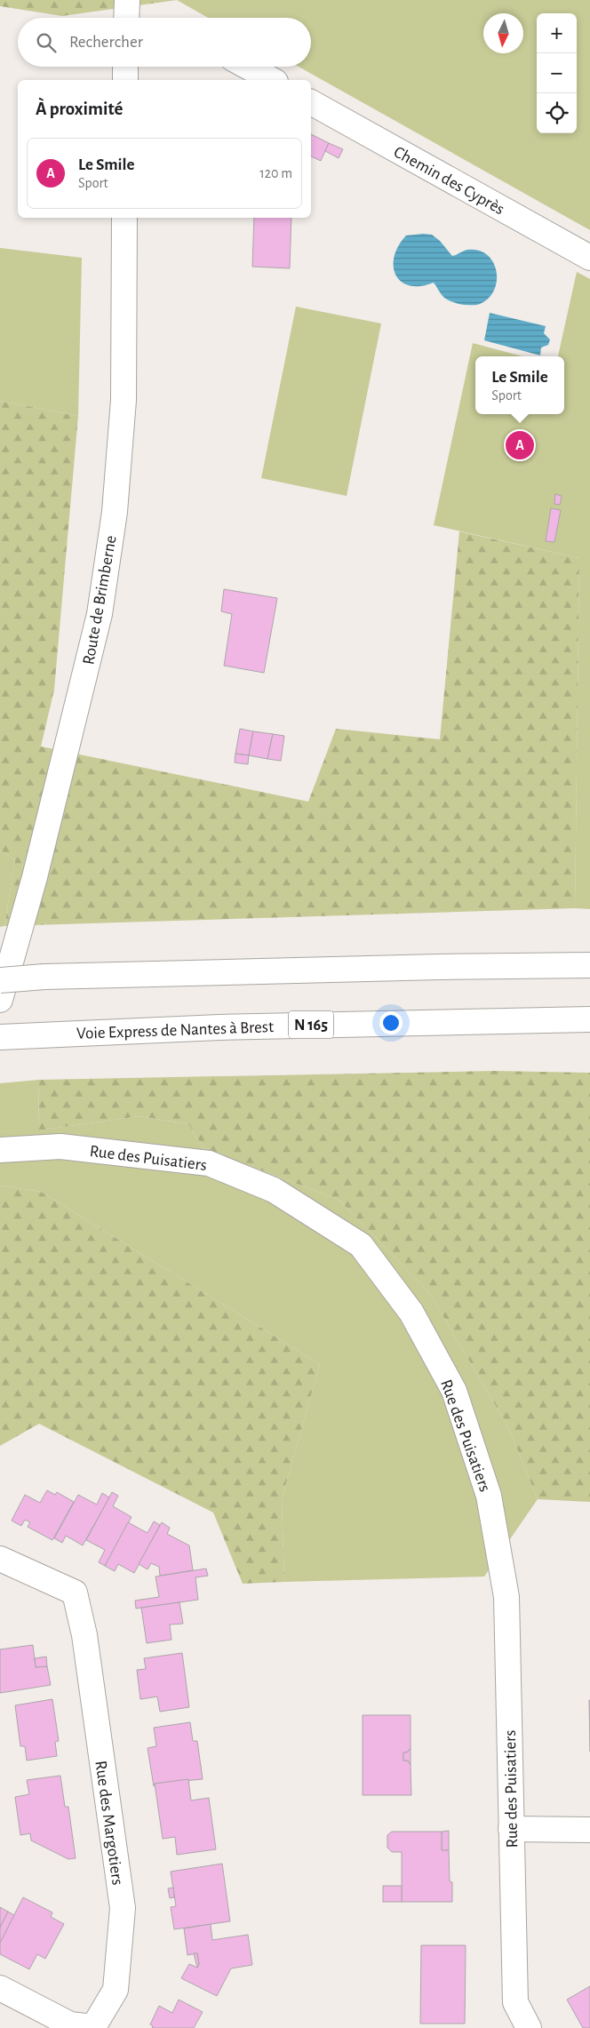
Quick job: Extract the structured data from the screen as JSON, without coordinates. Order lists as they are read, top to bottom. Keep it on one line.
{"streets":{"main road":["Chemin des Cyprès","Route de Brimberne","N 165","Voie Express de Nantes à Brest","Rue des Puisatiers","Rue des Margotiers"]},"north":"bottom","page":{"map_buttons":["+","−"],"search":"Rechercher","heading":"À proximité","list":[{"mark":"A","name":"Le Smile","note":"Sport","value":"120 m"}],"popup":["Le Smile","Sport"],"pins":"A"}}
